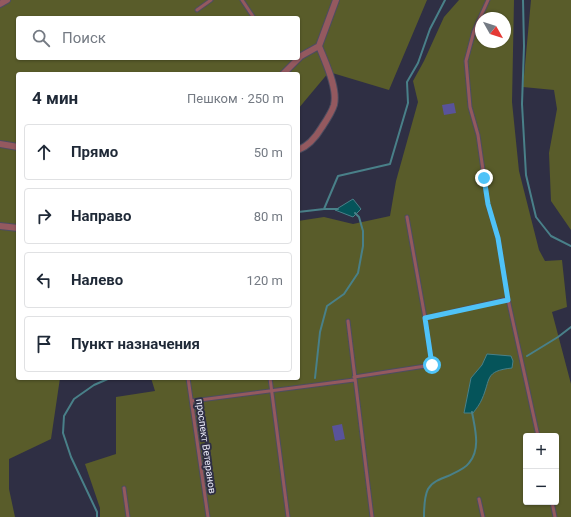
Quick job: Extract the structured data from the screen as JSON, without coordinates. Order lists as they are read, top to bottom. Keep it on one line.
{"streets":{"lane":["проспект Ветеранов"]},"north":"bottom right","page":{"search":"Поиск","heading":["4 мин","Пешком · 250 m"],"list":[["Прямо","50 m"],["Направо","80 m"],["Налево","120 m"],"Пункт назначения"],"map_buttons":["+","−"]}}
